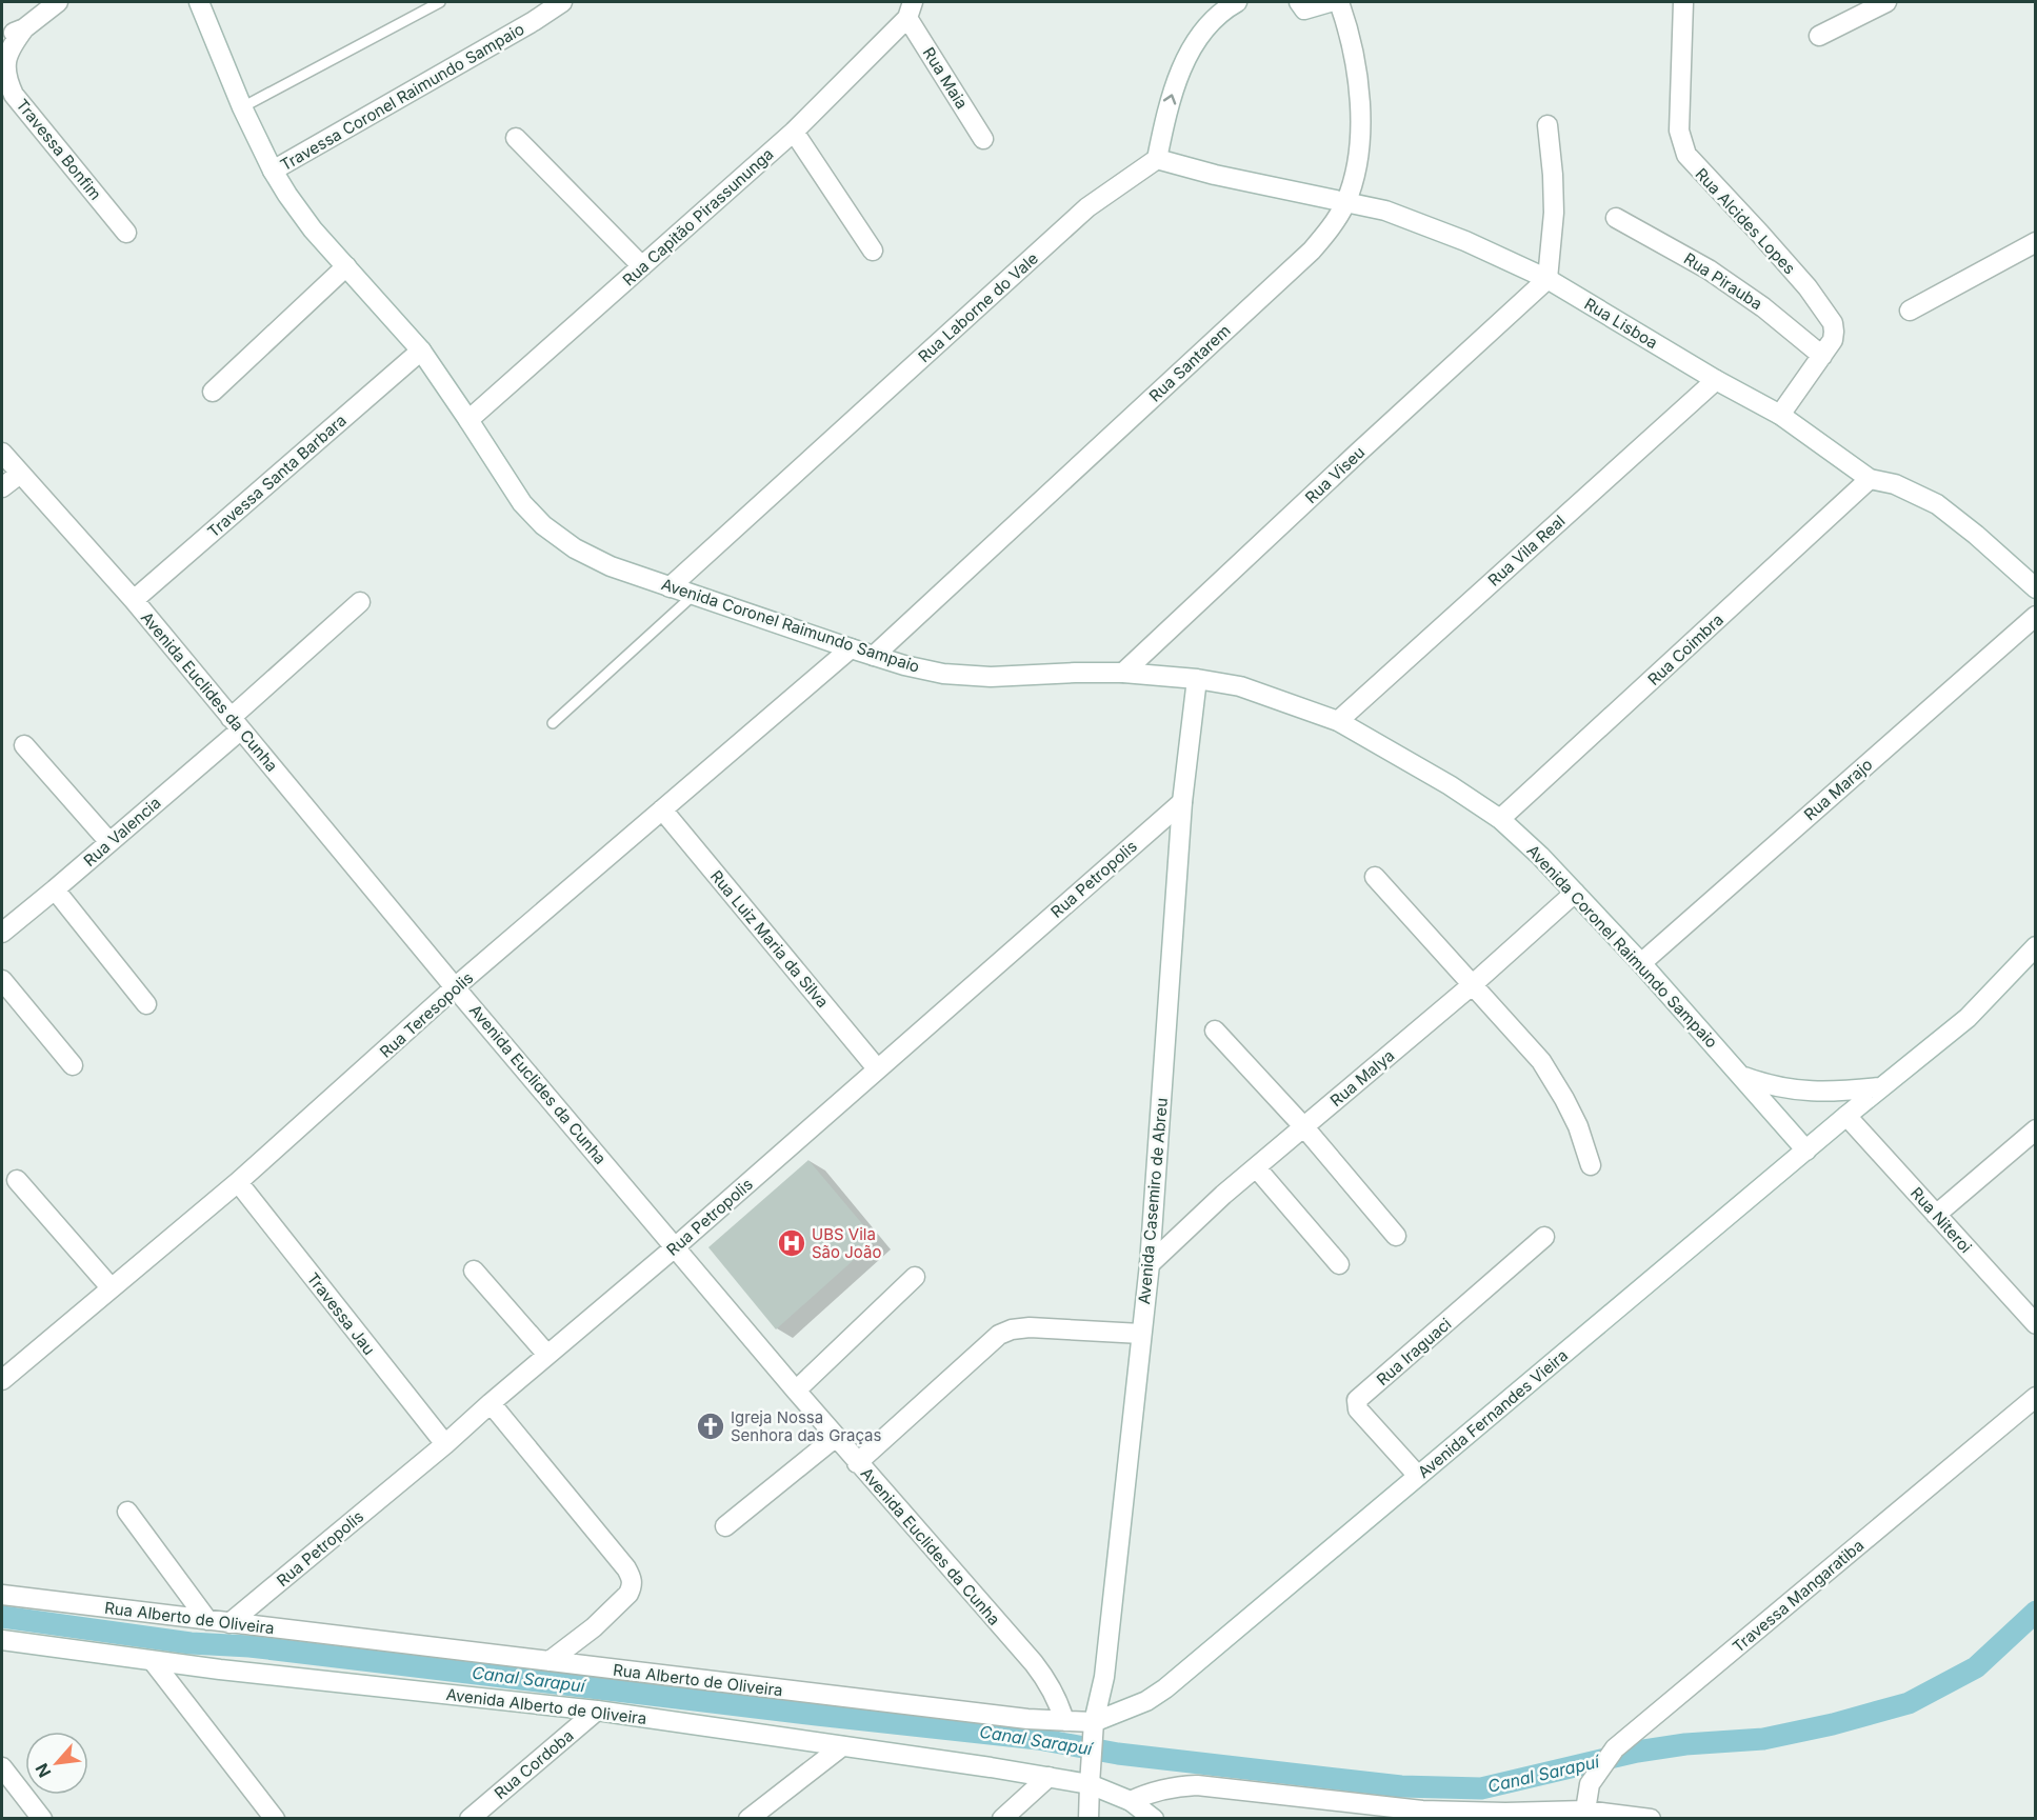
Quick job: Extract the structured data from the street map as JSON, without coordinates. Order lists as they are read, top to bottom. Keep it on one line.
{"streets":{"street":["Rua Maia","Travessa Coronel Raimundo Sampaio","Travessa Bonfim","Rua Capitão Pirassununga","Rua Alcides Lopes","Rua Pirauba","Rua Laborne do Vale","Rua Lisboa","Rua Santarem","Rua Viseu","Travessa Santa Barbara","Rua Vila Real","Avenida Coronel Raimundo Sampaio","Rua Coimbra","Avenida Euclides da Cunha","Rua Marajo","Rua Valencia","Rua Petropolis","Rua Luiz Maria da Silva","Rua Teresopolis","Rua Malya","Avenida Casemiro de Abreu","Rua Niteroi","Travessa Jau","Rua Iraguaci","Avenida Fernandes Vieira","Travessa Mangaratiba","Rua Alberto de Oliveira","Avenida Alberto de Oliveira","Rua Cordoba"]},"crossings":[["Rua Maia","Rua Capitão Pirassununga"],["Travessa Coronel Raimundo Sampaio","Avenida Coronel Raimundo Sampaio"],["Rua Capitão Pirassununga","Avenida Coronel Raimundo Sampaio"],["Rua Alcides Lopes","Rua Pirauba"],["Rua Alcides Lopes","Rua Lisboa"],["Rua Laborne do Vale","Rua Lisboa"],["Rua Laborne do Vale","Avenida Coronel Raimundo Sampaio"],["Rua Lisboa","Rua Santarem"],["Rua Lisboa","Rua Viseu"],["Rua Lisboa","Rua Vila Real"],["Rua Lisboa","Rua Coimbra"],["Rua Santarem","Avenida Coronel Raimundo Sampaio"],["Rua Viseu","Avenida Coronel Raimundo Sampaio"],["Travessa Santa Barbara","Avenida Coronel Raimundo Sampaio"],["Travessa Santa Barbara","Avenida Euclides da Cunha"],["Rua Vila Real","Avenida Coronel Raimundo Sampaio"],["Avenida Coronel Raimundo Sampaio","Rua Coimbra"],["Avenida Coronel Raimundo Sampaio","Rua Marajo"],["Avenida Coronel Raimundo Sampaio","Rua Teresopolis"],["Avenida Coronel Raimundo Sampaio","Rua Malya"],["Avenida Coronel Raimundo Sampaio","Avenida Casemiro de Abreu"],["Avenida Coronel Raimundo Sampaio","Avenida Fernandes Vieira"],["Avenida Euclides da Cunha","Rua Valencia"],["Avenida Euclides da Cunha","Rua Petropolis"],["Avenida Euclides da Cunha","Rua Teresopolis"],["Avenida Euclides da Cunha","Rua Alberto de Oliveira"],["Rua Petropolis","Rua Luiz Maria da Silva"],["Rua Petropolis","Avenida Casemiro de Abreu"],["Rua Petropolis","Travessa Jau"],["Rua Petropolis","Rua Alberto de Oliveira"],["Rua Luiz Maria da Silva","Rua Teresopolis"],["Rua Teresopolis","Travessa Jau"],["Rua Malya","Avenida Casemiro de Abreu"],["Avenida Casemiro de Abreu","Avenida Fernandes Vieira"],["Avenida Casemiro de Abreu","Rua Alberto de Oliveira"],["Avenida Casemiro de Abreu","Avenida Alberto de Oliveira"],["Rua Niteroi","Avenida Fernandes Vieira"],["Rua Iraguaci","Avenida Fernandes Vieira"],["Avenida Fernandes Vieira","Rua Alberto de Oliveira"],["Avenida Alberto de Oliveira","Rua Cordoba"]],"water":["Canal Sarapuí"],"places":{"hospital":["UBS Vila São João"],"church":["Igreja Nossa Senhora das Graças"]},"north":"bottom left"}
